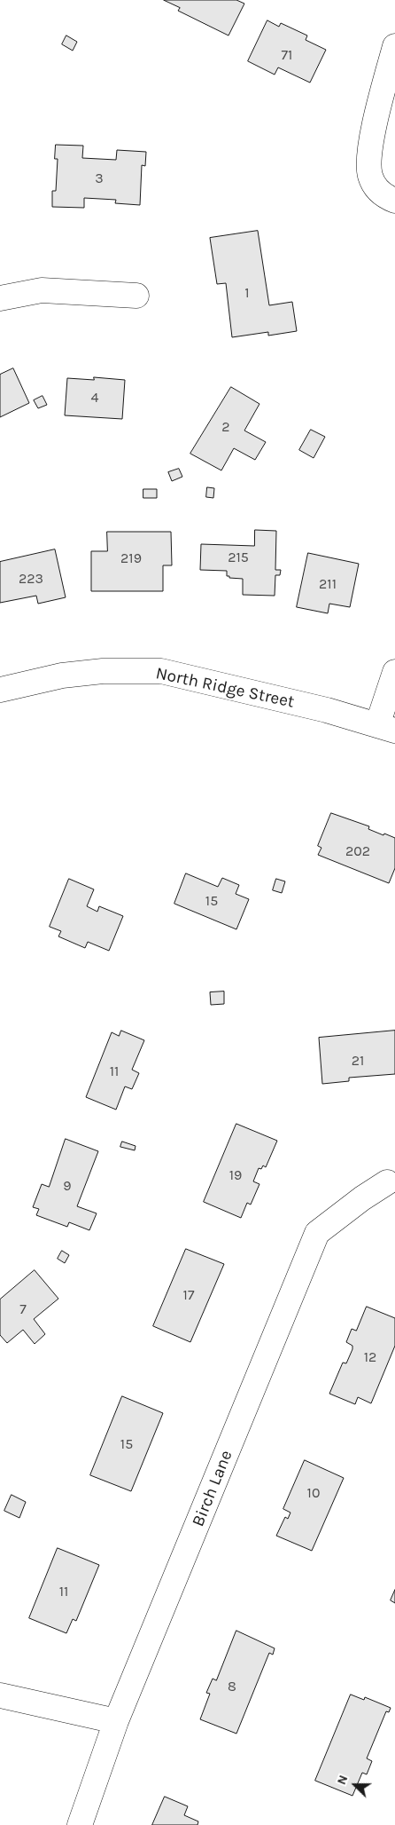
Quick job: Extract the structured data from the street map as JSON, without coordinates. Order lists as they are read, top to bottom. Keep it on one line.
{"streets":{"street":["North Ridge Street","Birch Lane"]},"house_numbers":["71","3","1","4","2","215","219","223","211","202","15","21","11","19","9","17","7","12","15","10","11","8"],"north":"left"}
